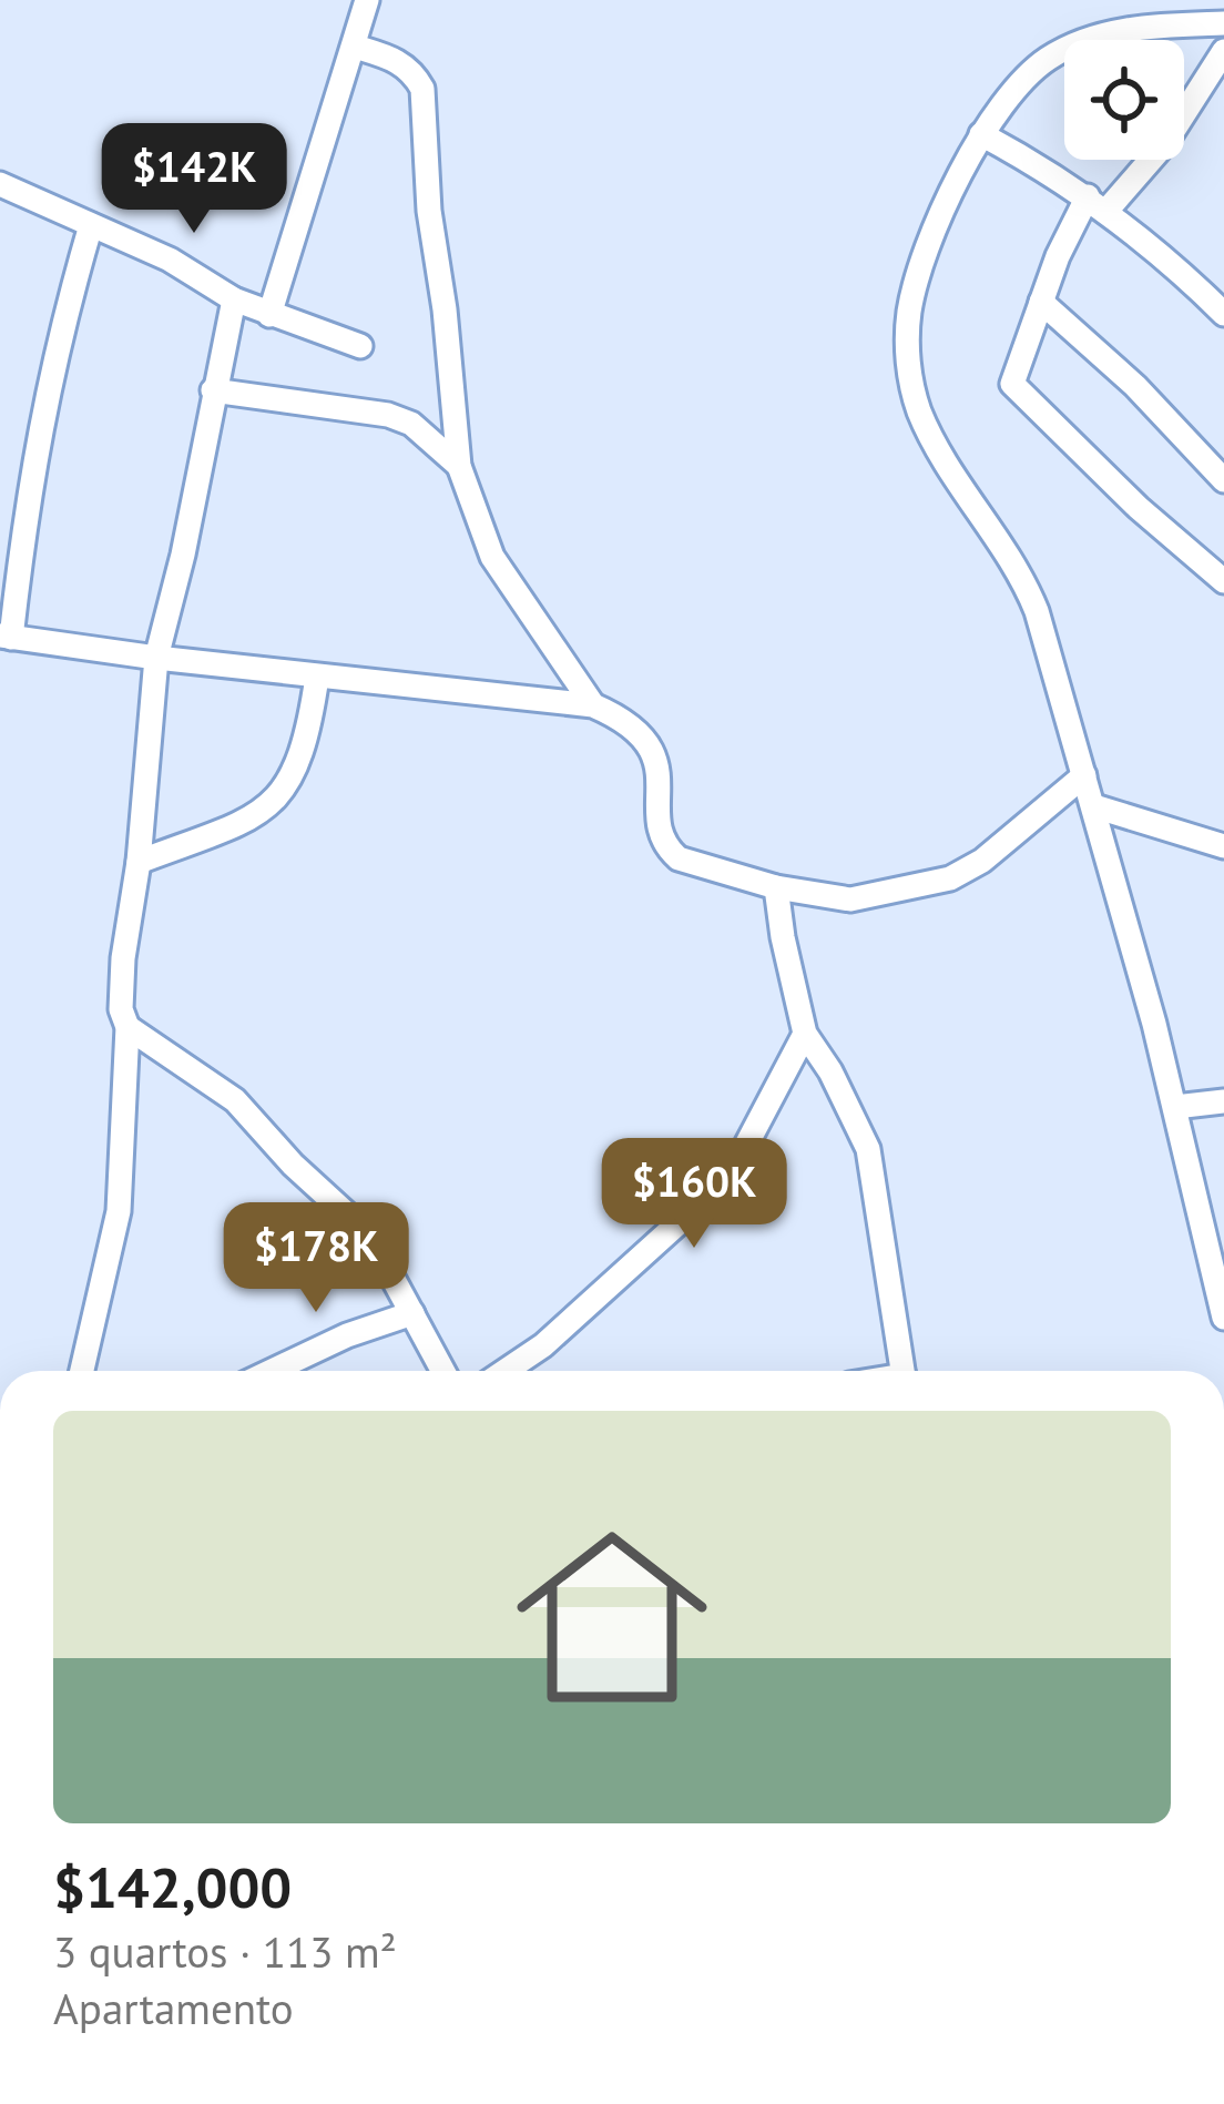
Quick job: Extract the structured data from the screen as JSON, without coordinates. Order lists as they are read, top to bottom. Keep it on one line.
{"page":{"price":["$142K","$160K","$178K"],"list":[{"name":"$142,000","note":"3 quartos · 113 m² · Apartamento"}]}}
